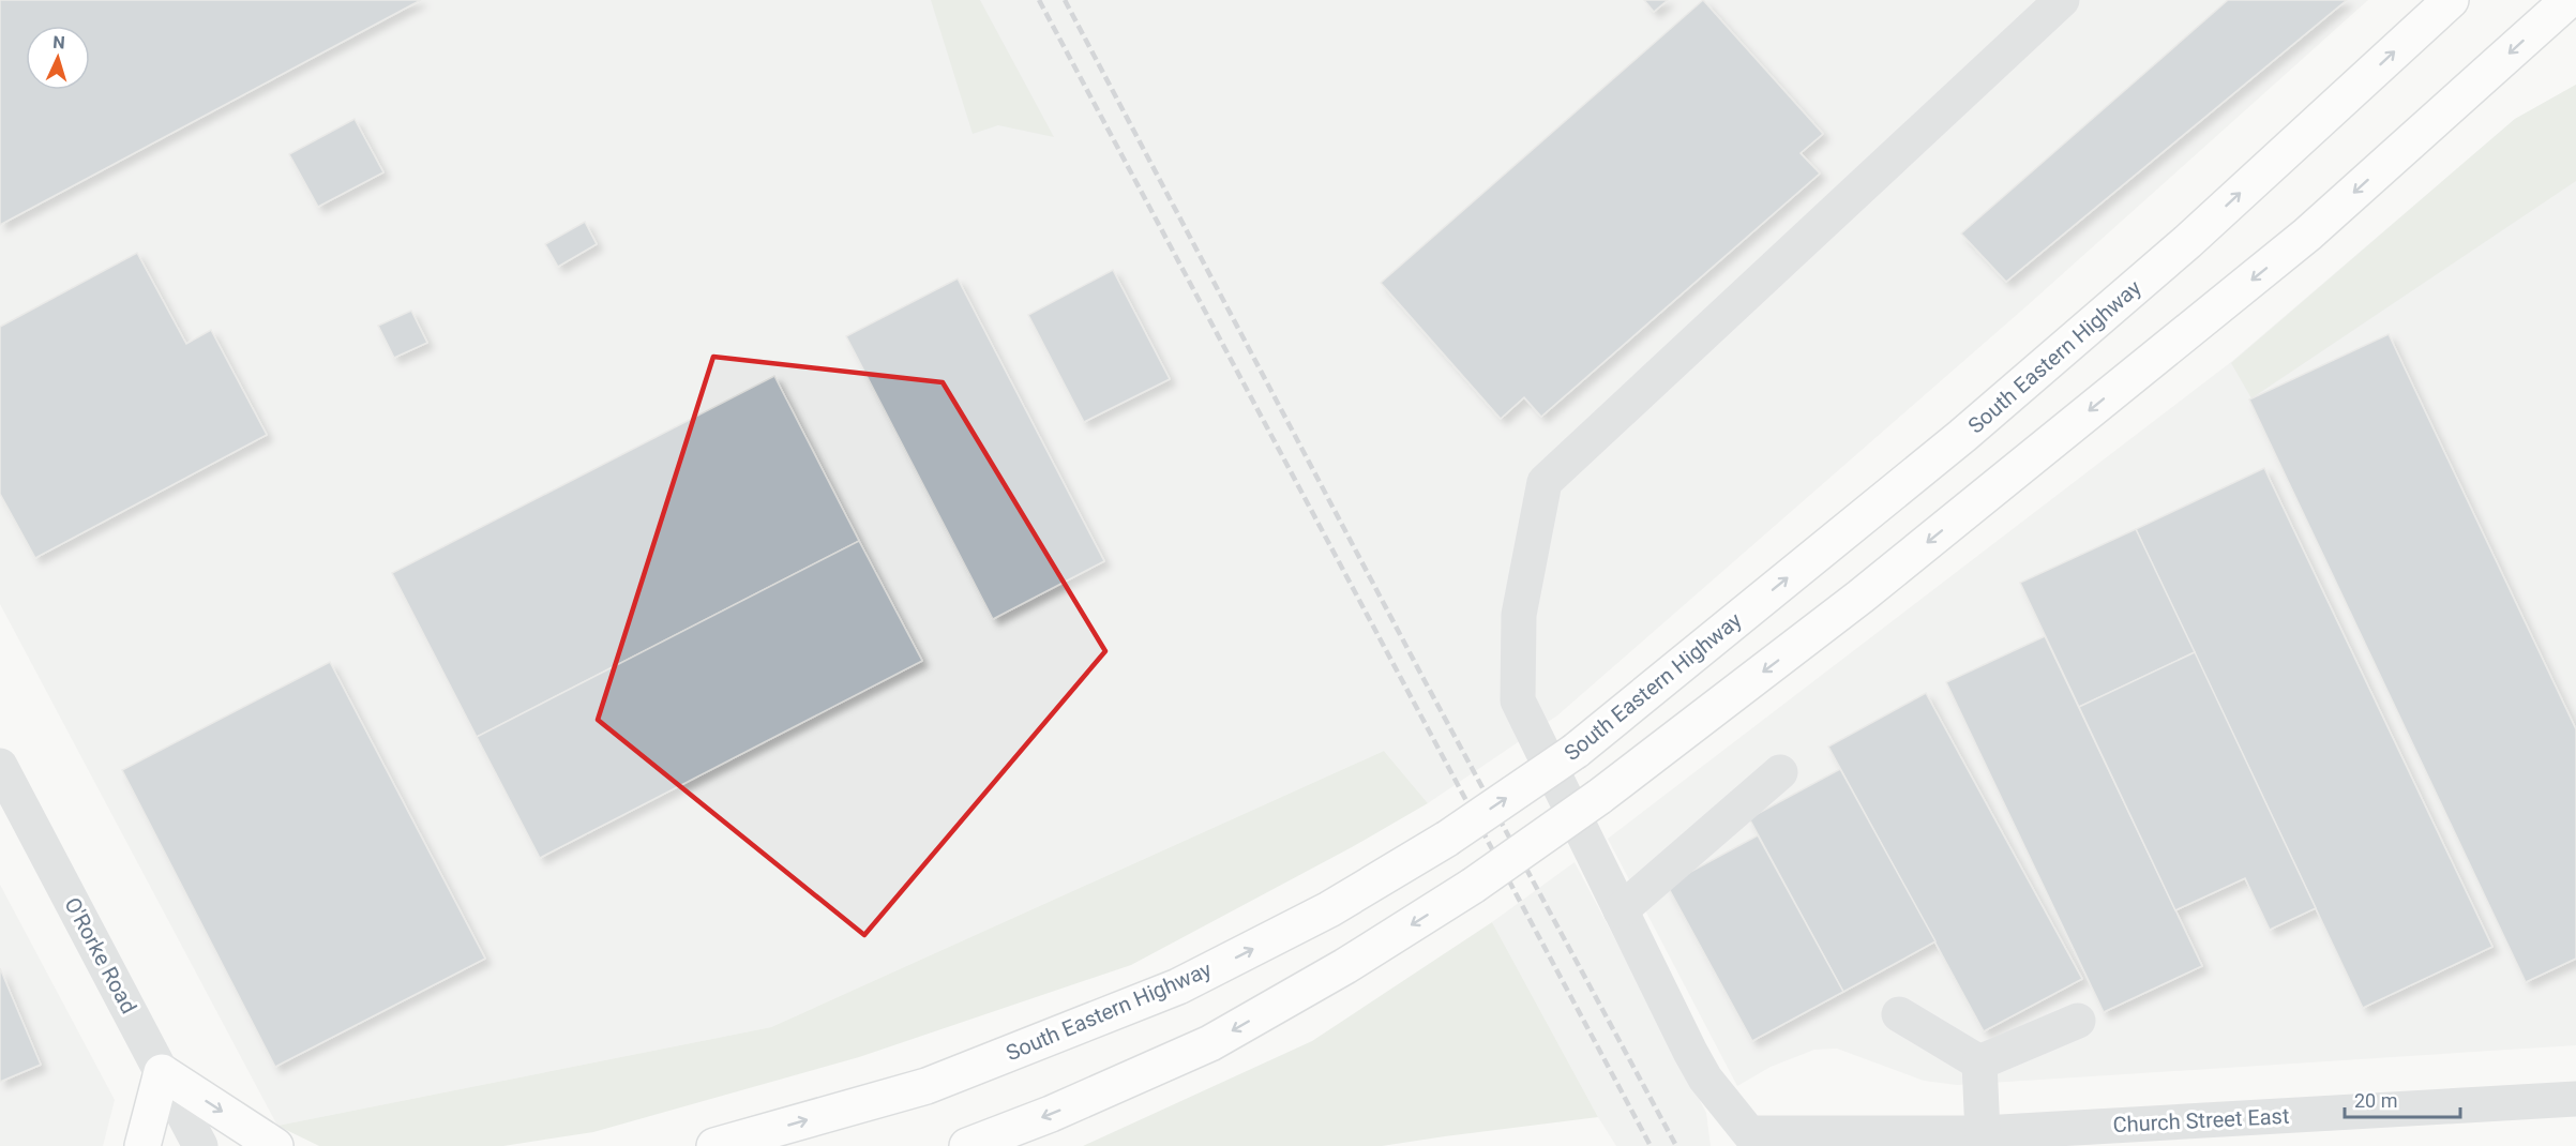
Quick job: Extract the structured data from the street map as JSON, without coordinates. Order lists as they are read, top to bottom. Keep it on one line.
{"streets":{"main road":["South Eastern Highway"],"street":["O'Rorke Road","Church Street East"]},"scale_bar":"20 m","north":"top"}
